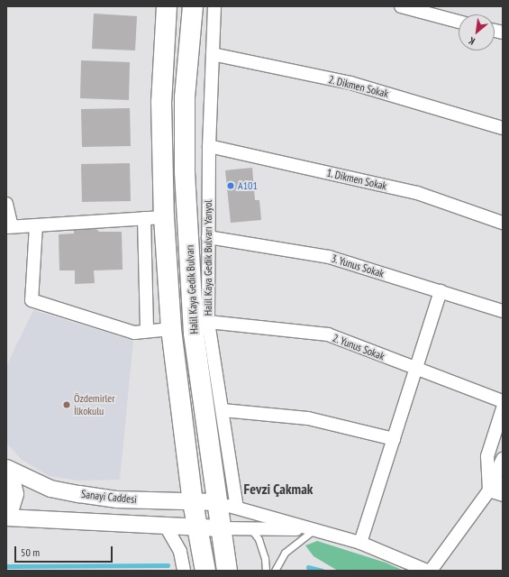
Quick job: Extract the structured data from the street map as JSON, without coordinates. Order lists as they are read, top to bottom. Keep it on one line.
{"streets":{"highway":["Halil Kaya Gedik Bulvarı"],"street":["2. Dikmen Sokak","1. Dikmen Sokak","Halil Kaya Gedik Bulvarı Yanyol","3. Yunus Sokak","2. Yunus Sokak","Sanayi Caddesi"]},"crossings":[["2. Dikmen Sokak","Halil Kaya Gedik Bulvarı Yanyol"],["1. Dikmen Sokak","Halil Kaya Gedik Bulvarı Yanyol"],["Halil Kaya Gedik Bulvarı Yanyol","3. Yunus Sokak"],["Halil Kaya Gedik Bulvarı Yanyol","2. Yunus Sokak"],["Halil Kaya Gedik Bulvarı","Sanayi Caddesi"]],"districts":["Fevzi Çakmak"],"places":["A101","Özdemirler İlkokulu"],"scale_bar":"50 m","north":"bottom left"}
